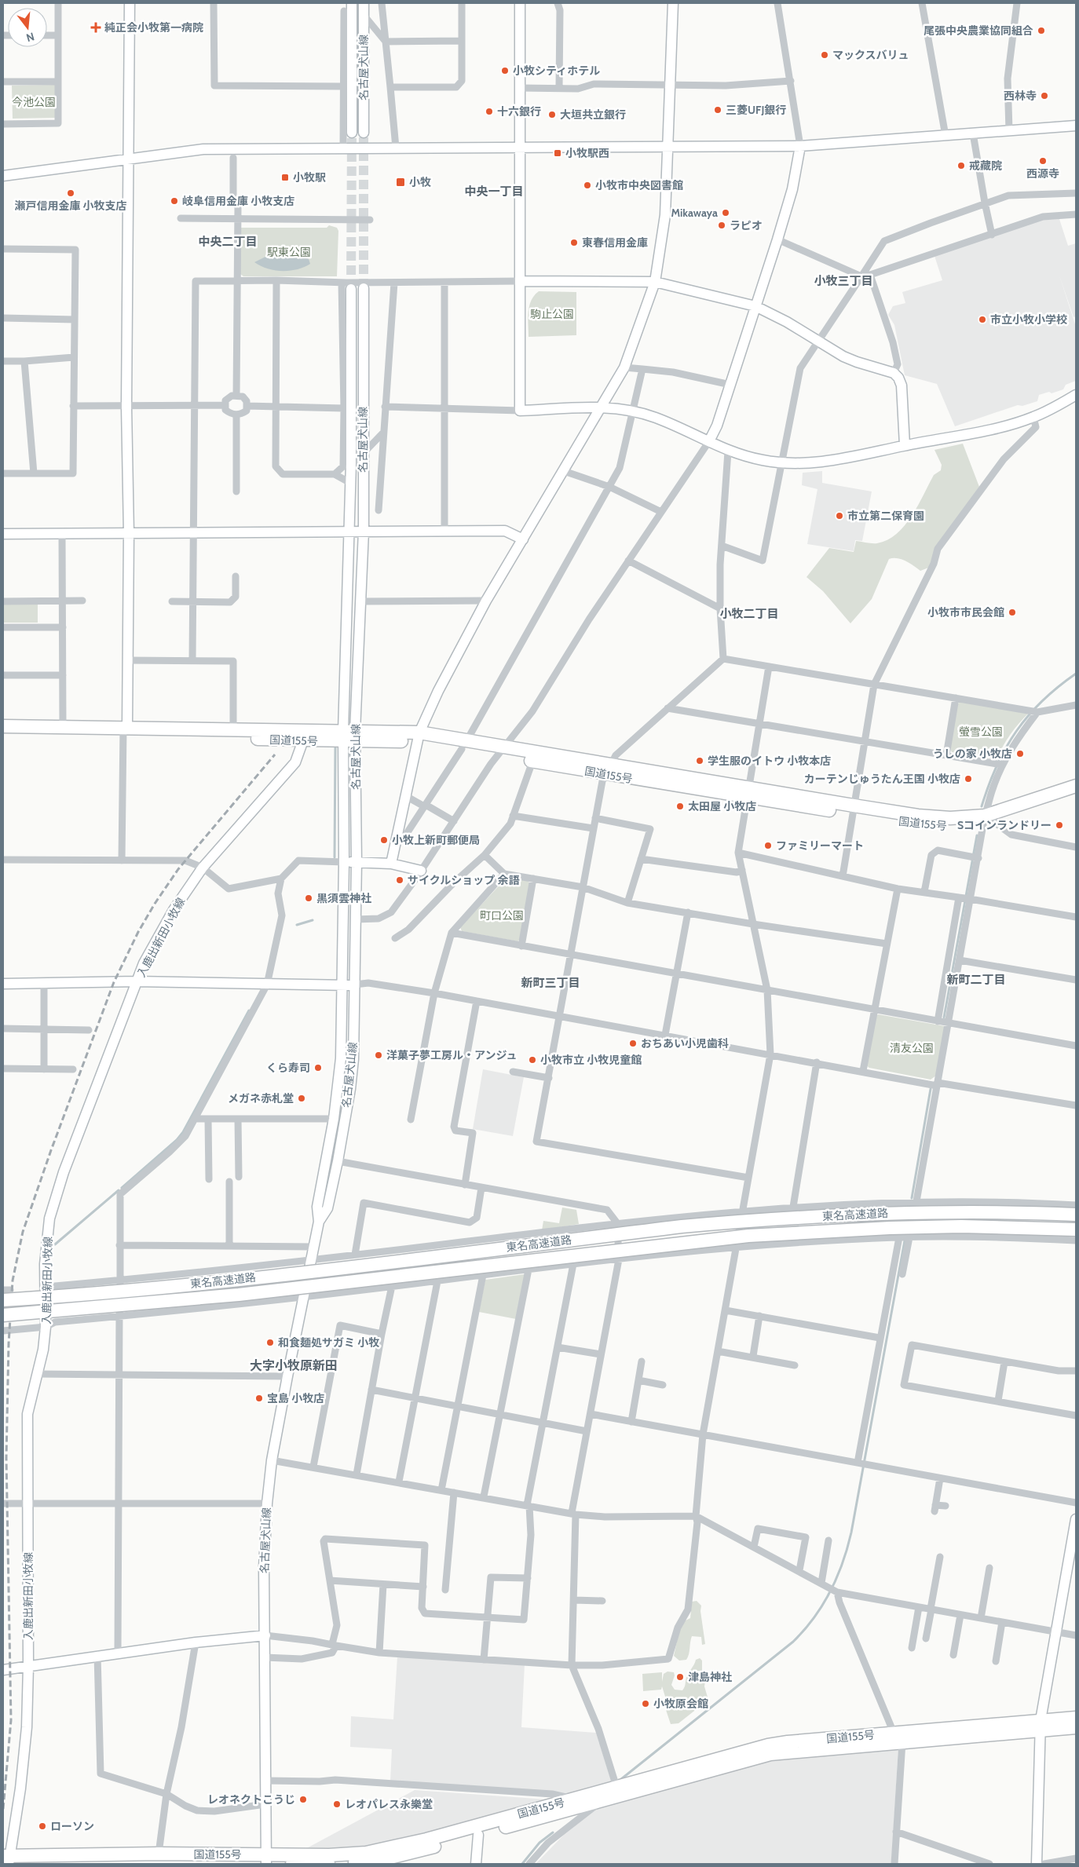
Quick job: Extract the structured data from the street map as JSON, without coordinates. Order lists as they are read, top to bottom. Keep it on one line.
{"streets":{"highway":["国道155号","東名高速道路"],"street":["名古屋犬山線","入鹿出新田小牧線"]},"crossings":[["名古屋犬山線","国道155号"],["国道155号","入鹿出新田小牧線"]],"districts":["中央一丁目","中央二丁目","小牧三丁目","小牧二丁目","新町二丁目","新町三丁目","大字小牧原新田"],"parks":["今池公園","駅東公園","駒止公園","螢雪公園","町口公園","清友公園"],"places":{"health":["純正会小牧第一病院"],"other":["尾張中央農業協同組合","マックスバリュ","小牧シティホテル","西林寺","三菱UFJ銀行","十六銀行","大垣共立銀行","西源寺","戒藏院","小牧市中央図書館","瀬戸信用金庫 小牧支店","岐阜信用金庫 小牧支店","Mikawaya","ラピオ","東春信用金庫","市立小牧小学校","市立第二保育園","小牧市市民会館","うしの家 小牧店","学生服のイトウ 小牧本店","カーテンじゅうたん王国 小牧店","太田屋 小牧店","Sコインランドリー","小牧上新町郵便局","ファミリーマート","サイクルショップ 余語","黒須雲神社","おちあい小児歯科","洋菓子夢工房ル・アンジュ","小牧市立 小牧児童館","くら寿司","メガネ赤札堂","和食麺処サガミ 小牧","宝島 小牧店","津島神社","小牧原会館","レオネクトこうじ","レオパレス永樂堂","ローソン"],"transit":["小牧駅西","小牧駅","小牧"]},"north":"bottom"}
